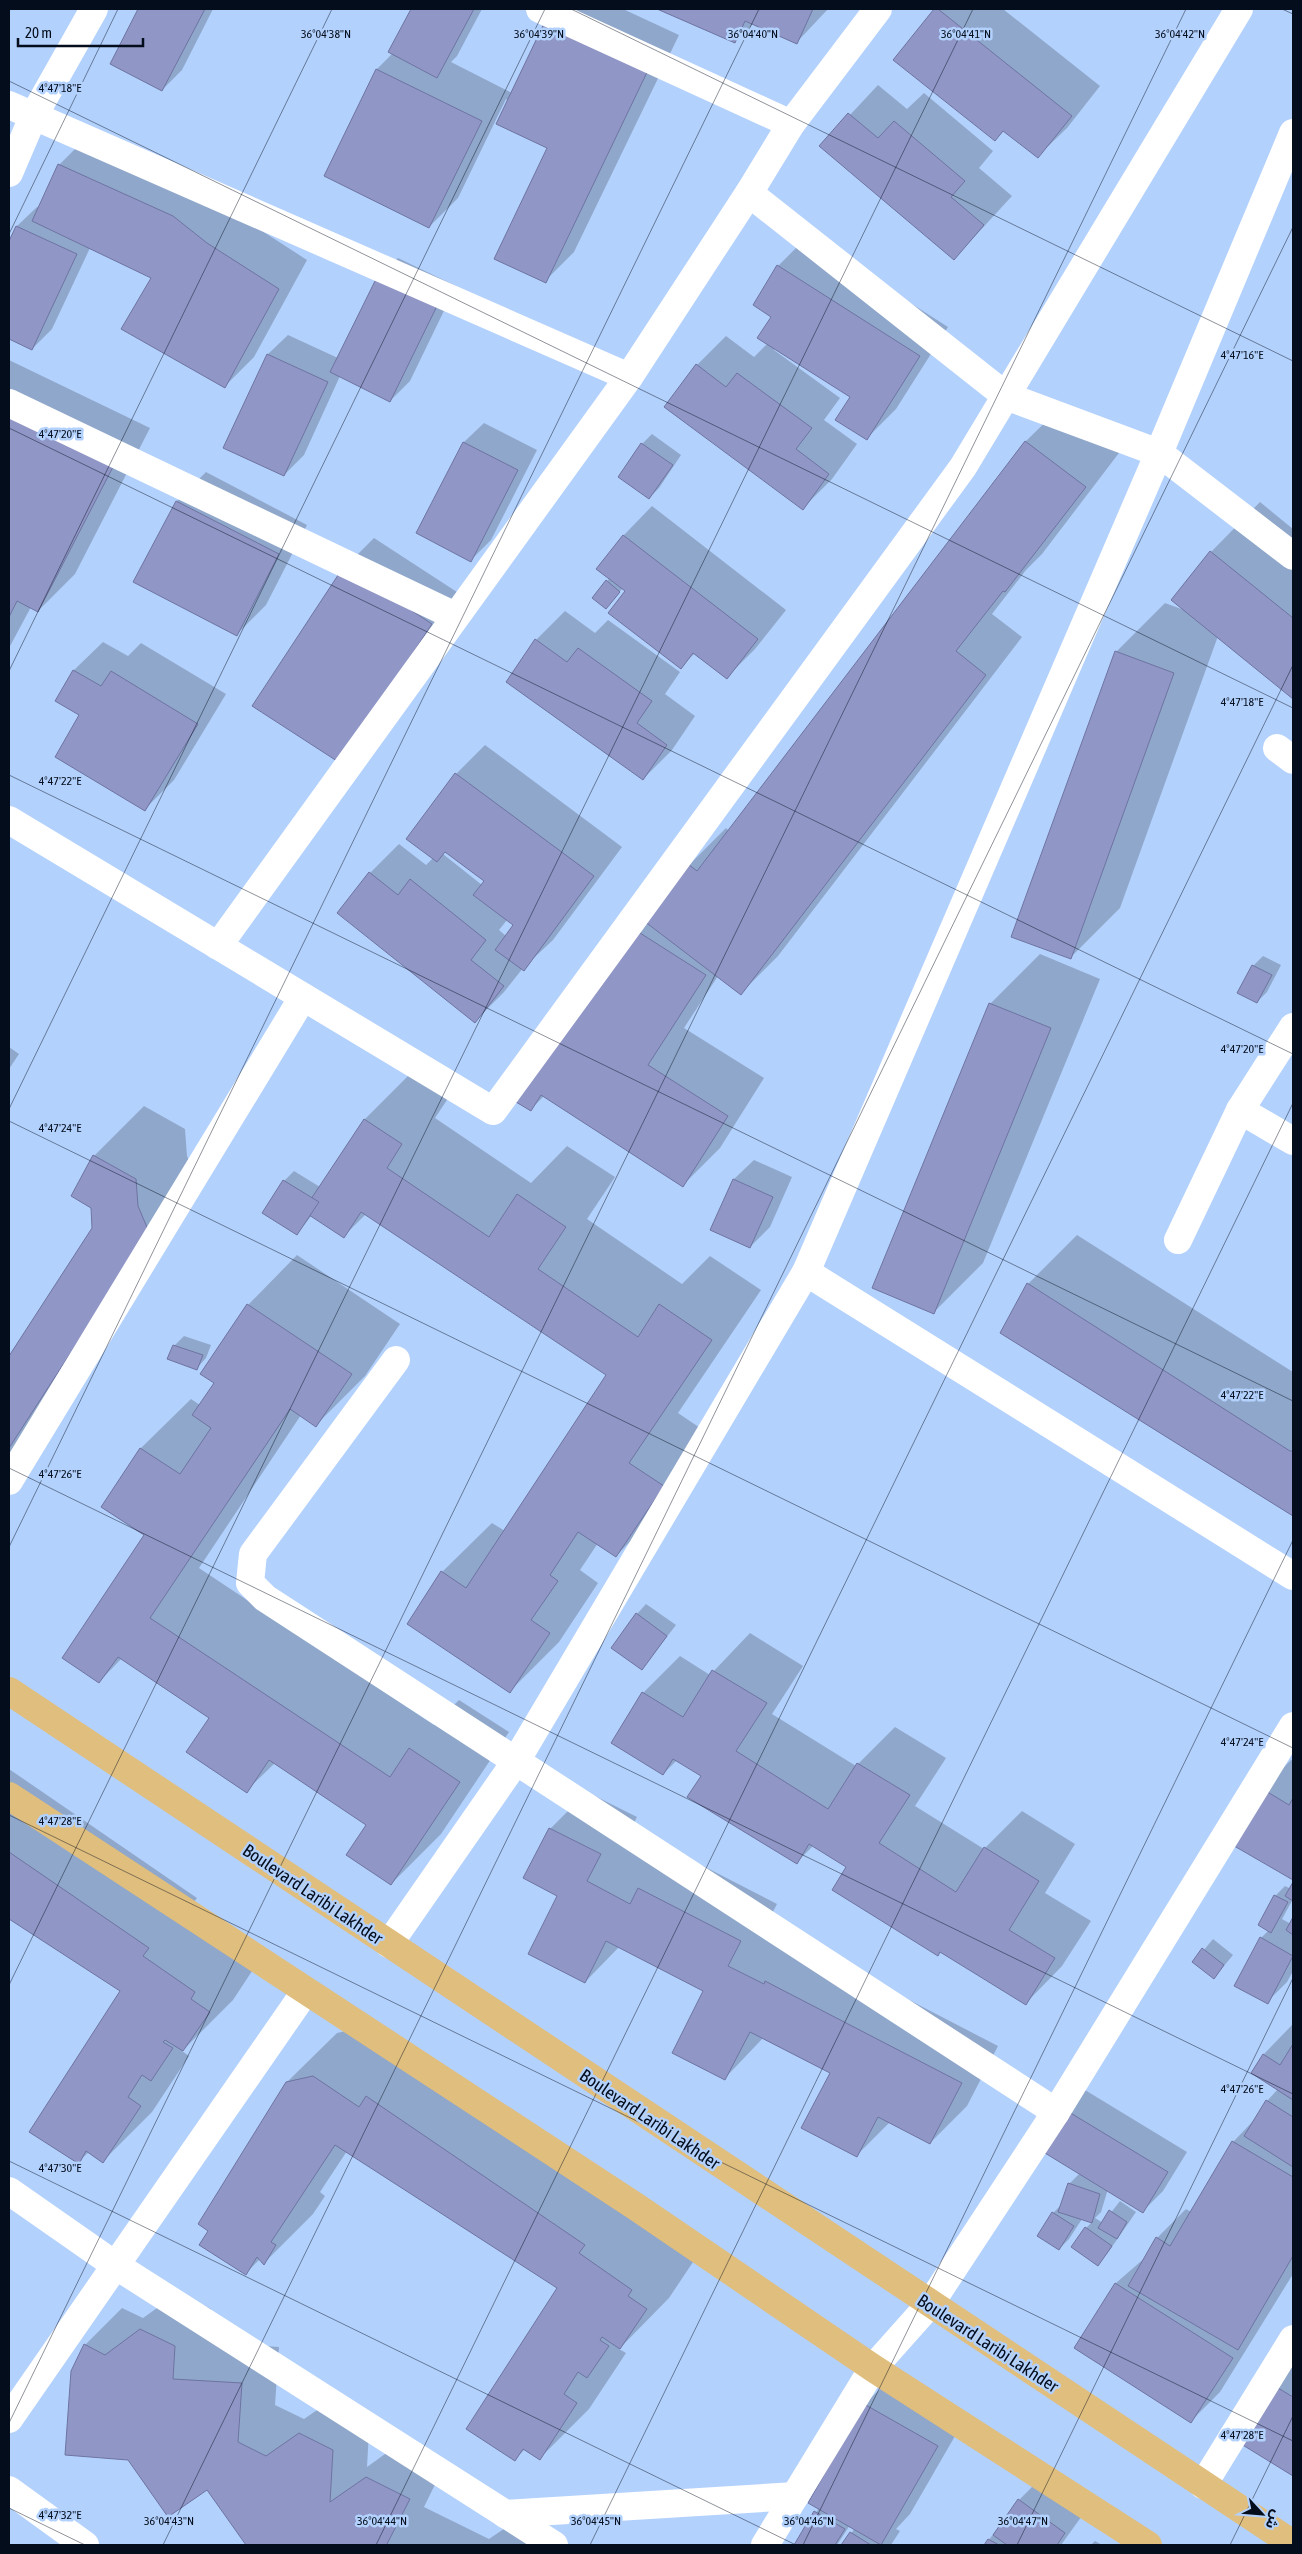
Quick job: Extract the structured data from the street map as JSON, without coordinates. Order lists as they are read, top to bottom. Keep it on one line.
{"streets":{"main road":["Boulevard Laribi Lakhder"]},"scale_bar":"20 m","north":"bottom right","coordinates":["36°04'38\"N","36°04'39\"N","36°04'40\"N","36°04'41\"N","36°04'42\"N","4°47'18\"E","4°47'16\"E","4°47'20\"E","4°47'22\"E","4°47'24\"E","4°47'26\"E","4°47'28\"E","4°47'30\"E","4°47'32\"E","36°04'43\"N","36°04'44\"N","36°04'45\"N","36°04'46\"N","36°04'47\"N"]}
